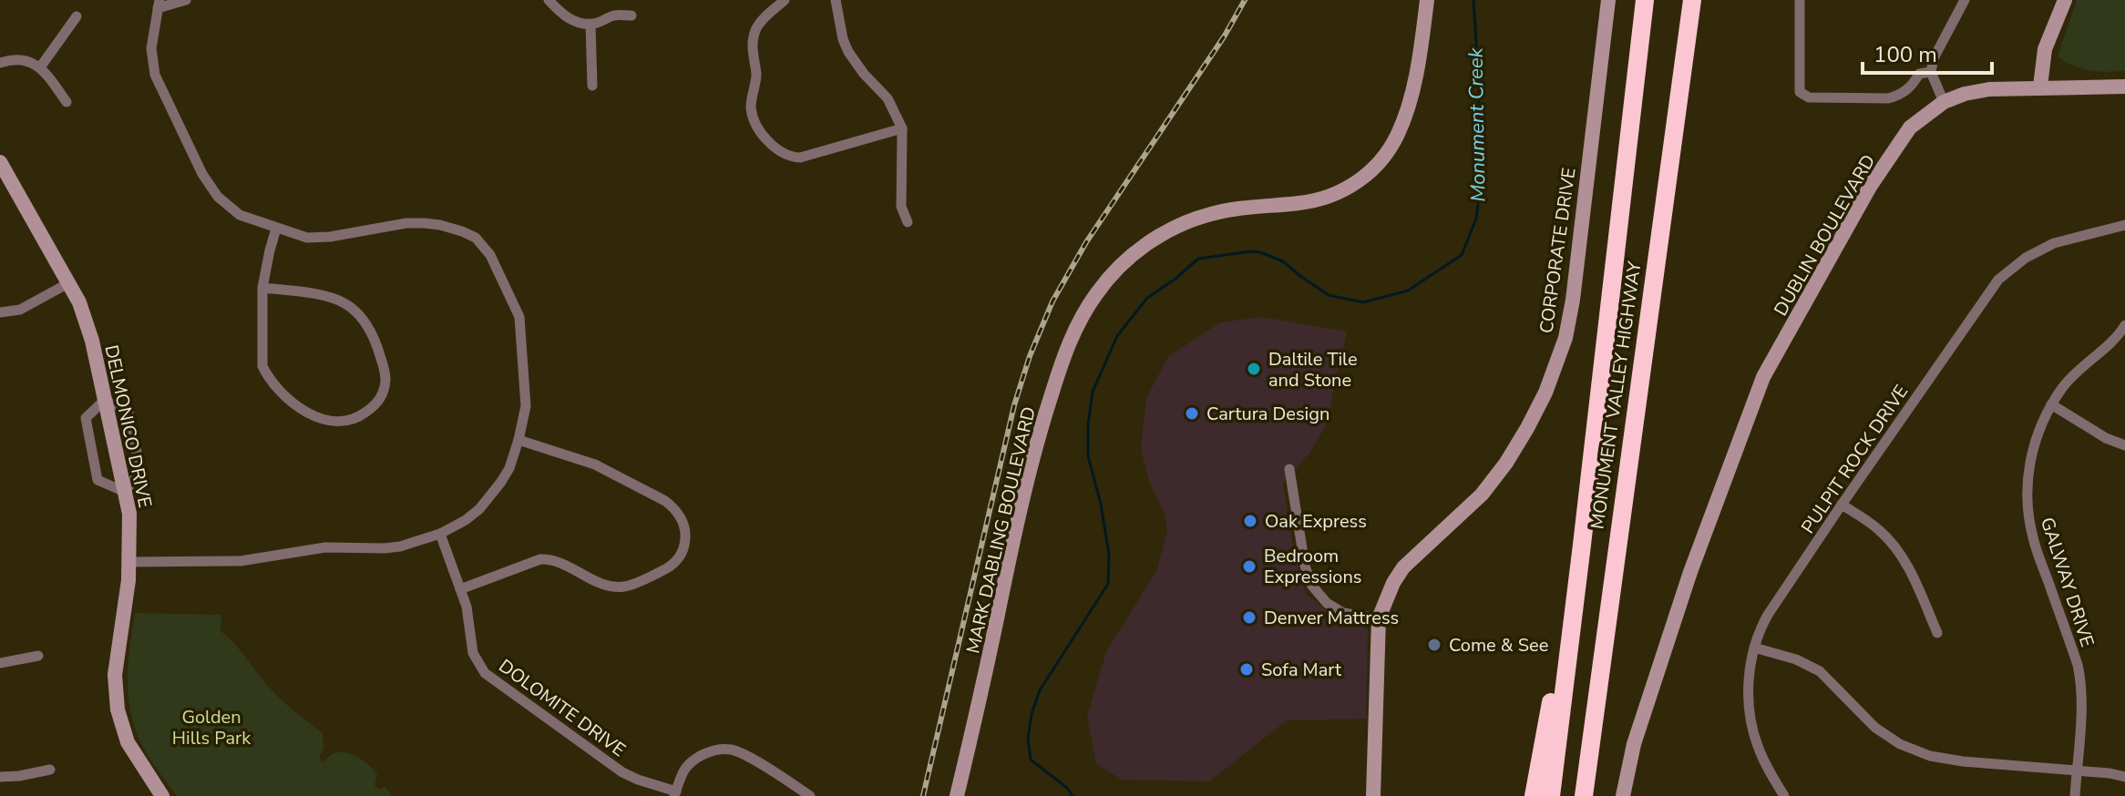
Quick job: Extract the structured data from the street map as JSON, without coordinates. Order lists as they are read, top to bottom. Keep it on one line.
{"streets":{"highway":["MONUMENT VALLEY HIGHWAY"],"street":["DUBLIN BOULEVARD","CORPORATE DRIVE","DELMONICO DRIVE","PULPIT ROCK DRIVE","MARK DABLING BOULEVARD","GALWAY DRIVE","DOLOMITE DRIVE"]},"water":["Monument Creek"],"parks":["Golden Hills Park"],"places":["Daltile Tile and Stone","Cartura Design","Oak Express","Bedroom Expressions","Denver Mattress","Come & See","Sofa Mart"],"scale_bar":"100 m"}
